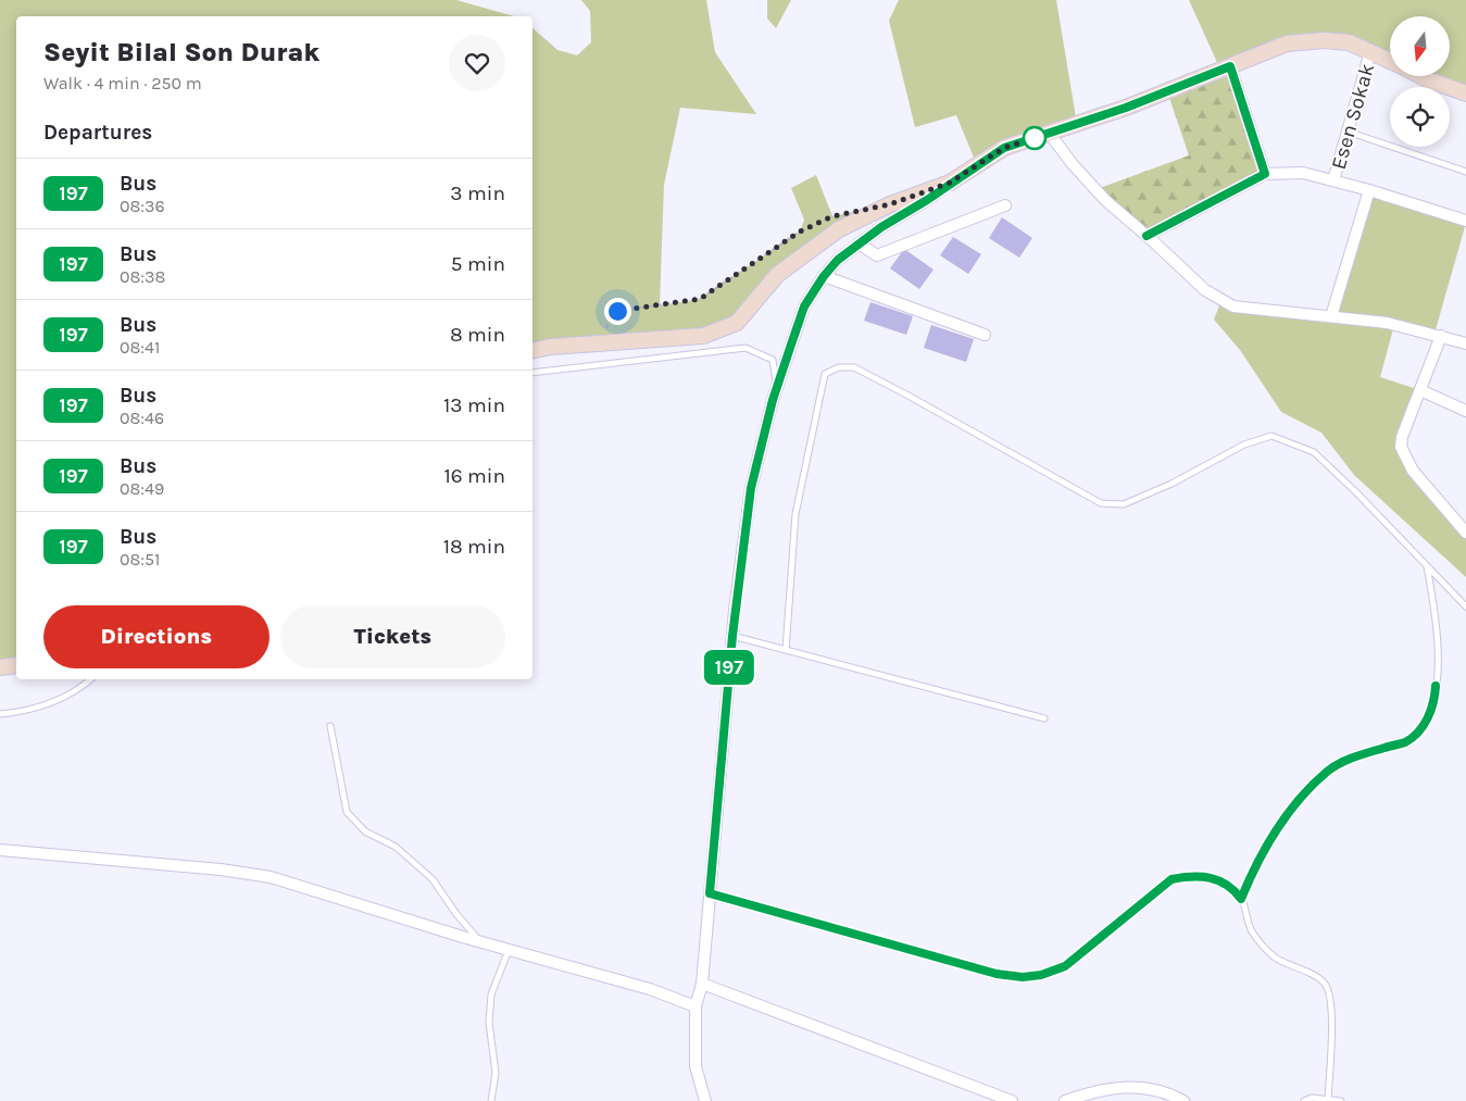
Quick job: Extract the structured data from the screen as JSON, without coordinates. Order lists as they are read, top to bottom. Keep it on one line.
{"streets":{"street":["Esen Sokak"]},"lines":["bus line 197"],"north":"bottom","page":{"on_map":"197","heading":[["Seyit Bilal Son Durak","Walk · 4 min · 250 m"],"Departures"],"list":[{"mark":"197","name":"Bus","note":"08:36","value":"3 min"},{"mark":"197","name":"Bus","note":"08:38","value":"5 min"},{"mark":"197","name":"Bus","note":"08:41","value":"8 min"},{"mark":"197","name":"Bus","note":"08:46","value":"13 min"},{"mark":"197","name":"Bus","note":"08:49","value":"16 min"},{"mark":"197","name":"Bus","note":"08:51","value":"18 min"}],"buttons":["Directions","Tickets"]}}
